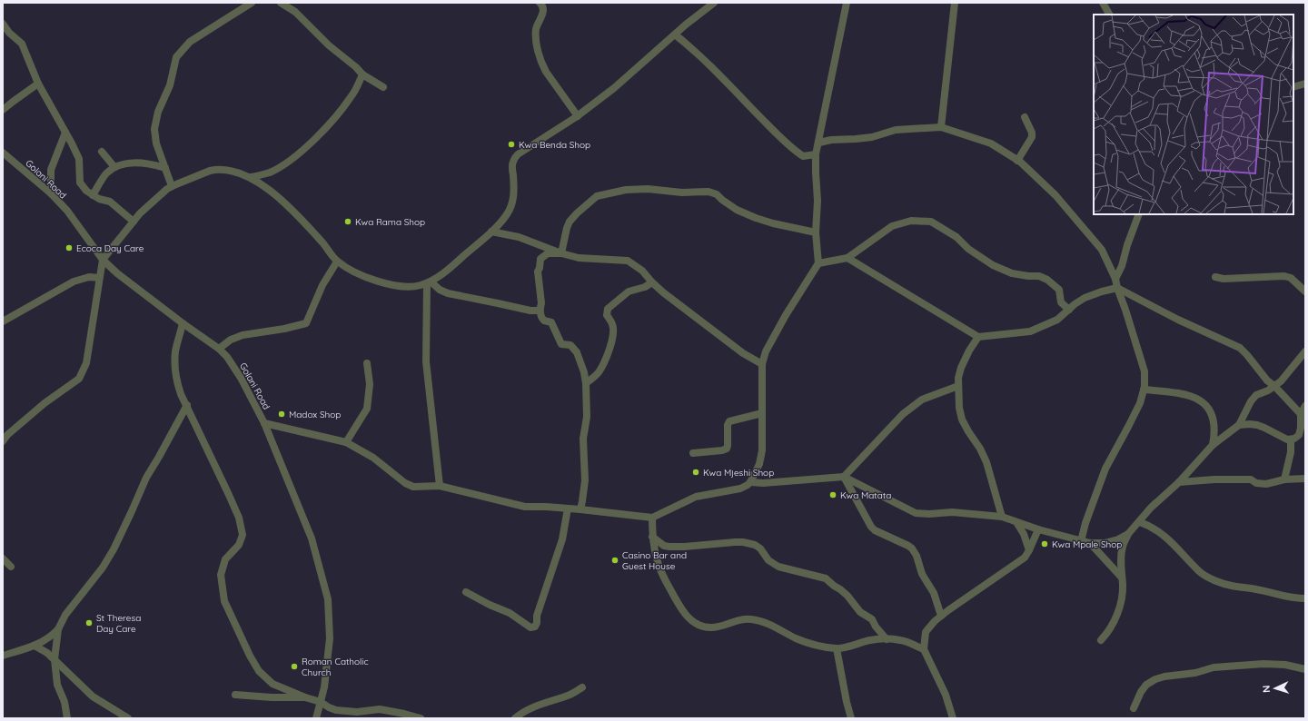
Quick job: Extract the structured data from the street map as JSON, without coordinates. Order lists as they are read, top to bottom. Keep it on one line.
{"streets":{"street":["Golani Road"]},"places":["Kwa Benda Shop","Kwa Rama Shop","Ecoca Day Care","Madox Shop","Kwa Mjeshi Shop","Kwa Matata","Kwa Mpale Shop","Casino Bar and Guest House","St Theresa Day Care","Roman Catholic Church"],"north":"left"}
